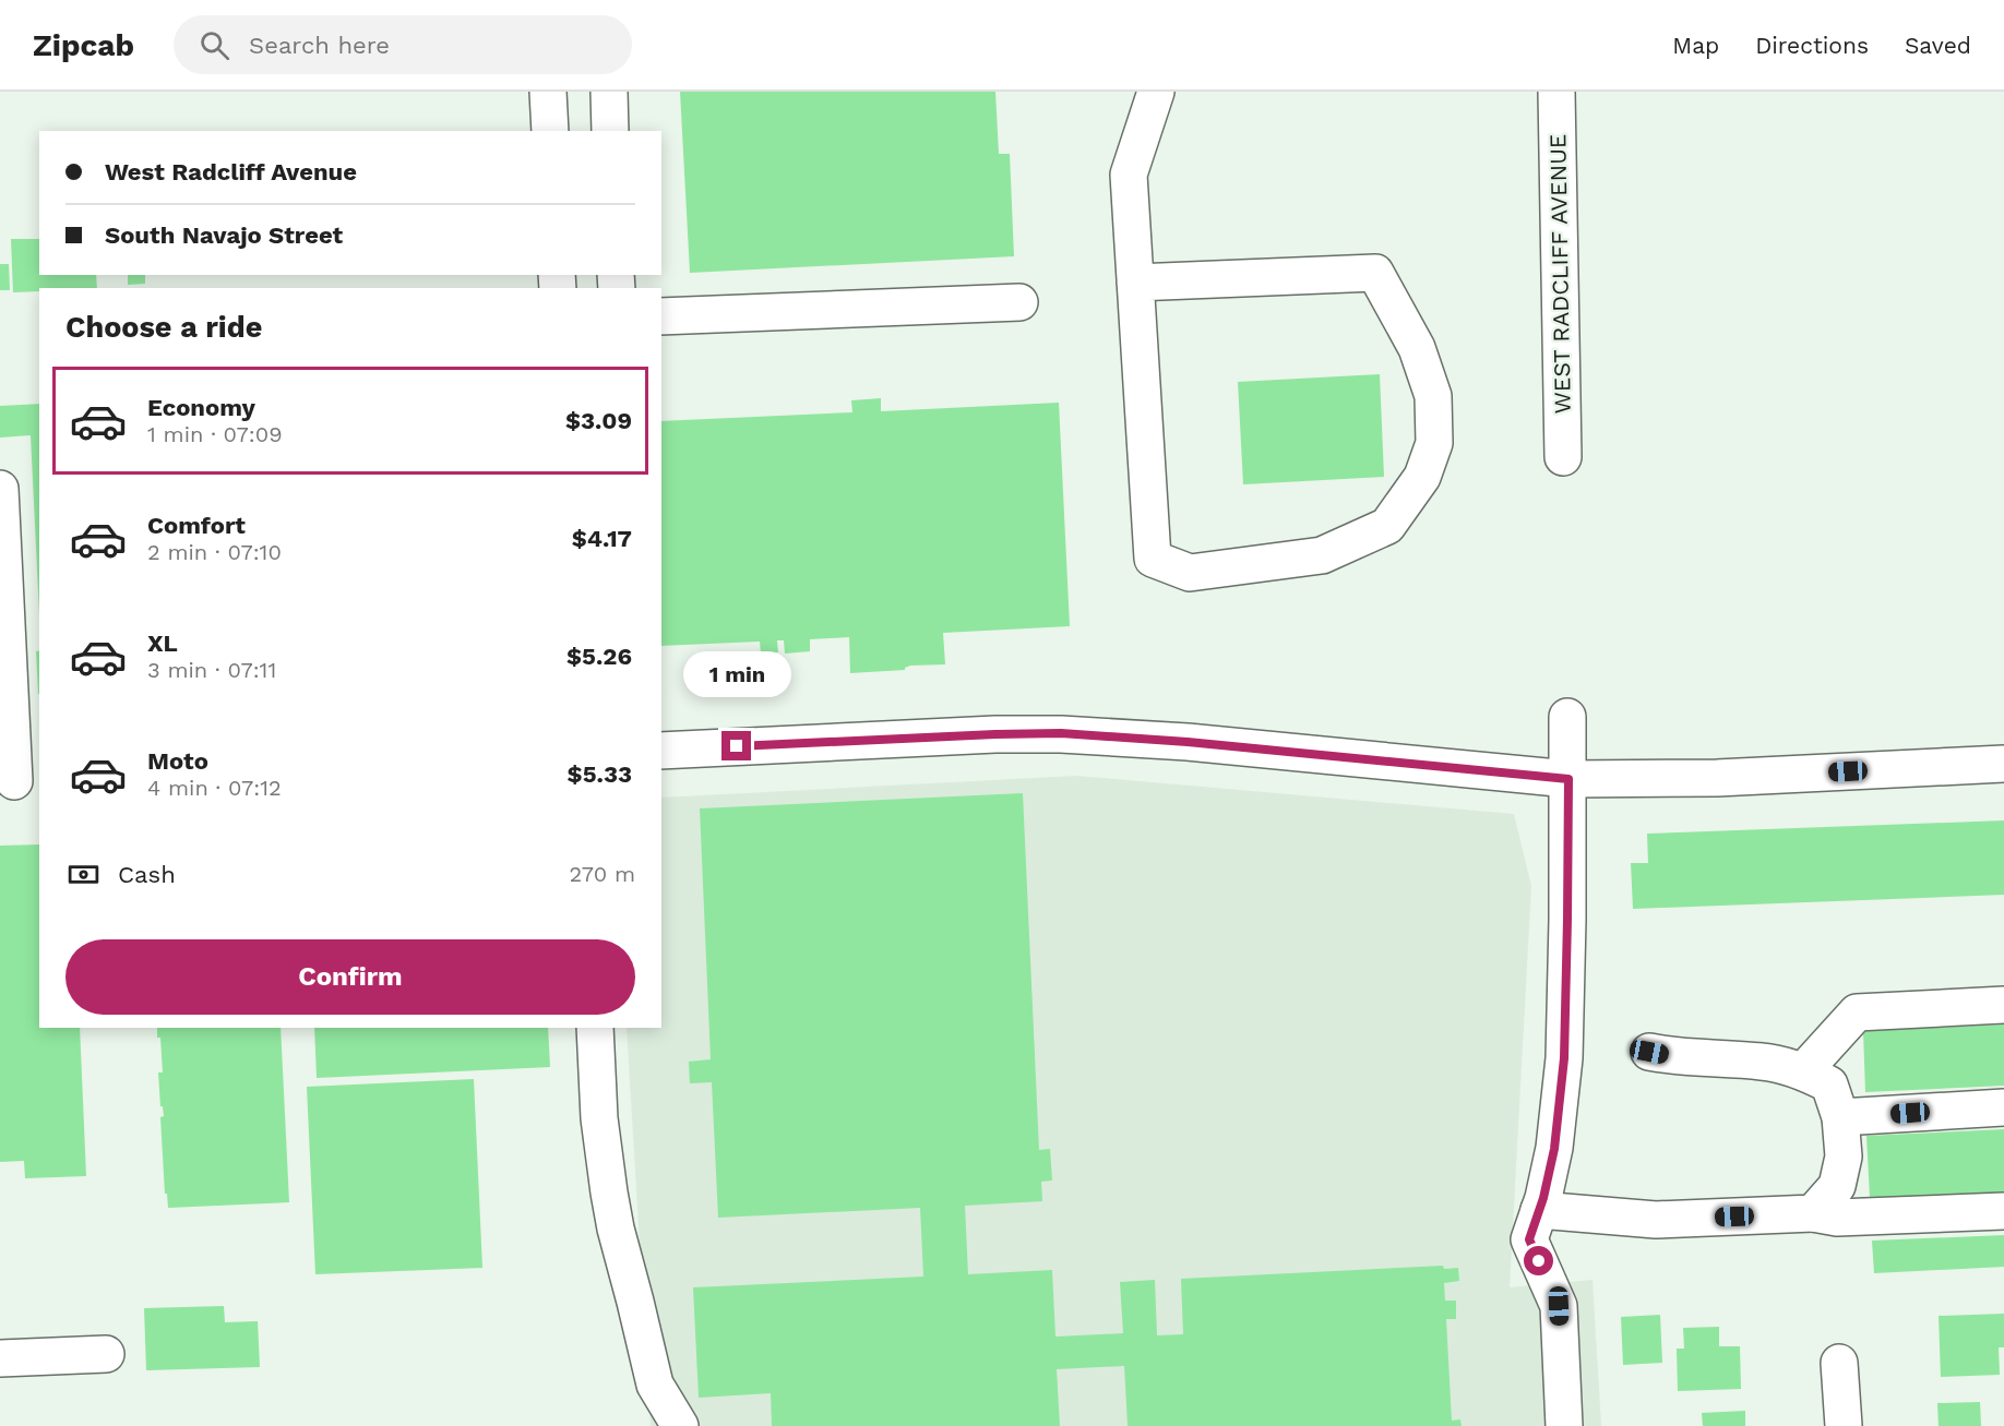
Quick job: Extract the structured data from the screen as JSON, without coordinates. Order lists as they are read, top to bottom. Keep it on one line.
{"streets":{"street":["WEST RADCLIFF AVENUE"]},"page":{"header":"Zipcab","search":"Search here","nav":["Map","Directions","Saved"],"banner":["West Radcliff Avenue","South Navajo Street"],"heading":"Choose a ride","list":[{"name":"Economy","note":"1 min · 07:09","value":"$3.09"},{"name":"Comfort","note":"2 min · 07:10","value":"$4.17"},{"name":"XL","note":"3 min · 07:11","value":"$5.26"},{"name":"Moto","note":"4 min · 07:12","value":"$5.33"}],"bubble":"1 min","pay":["Cash","270 m"],"buttons":"Confirm"}}
